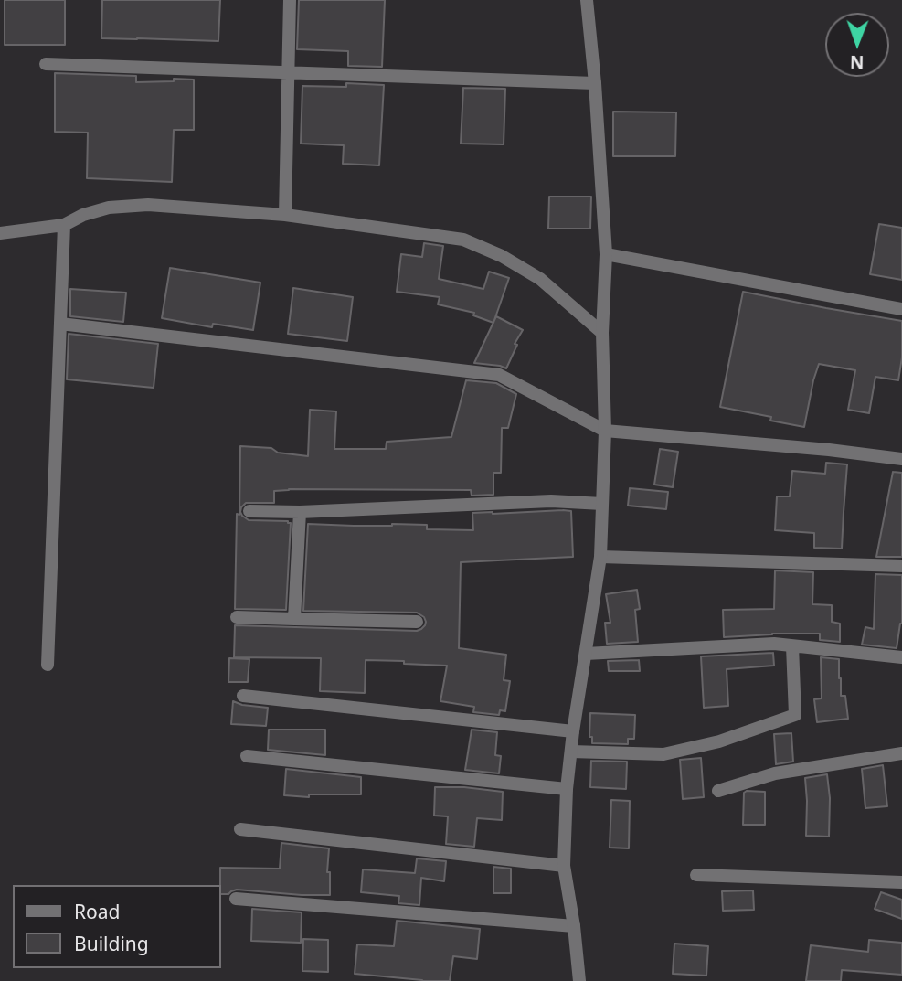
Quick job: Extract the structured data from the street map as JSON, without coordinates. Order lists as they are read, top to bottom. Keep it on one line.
{"legend":["Road","Building"],"north":"bottom"}
